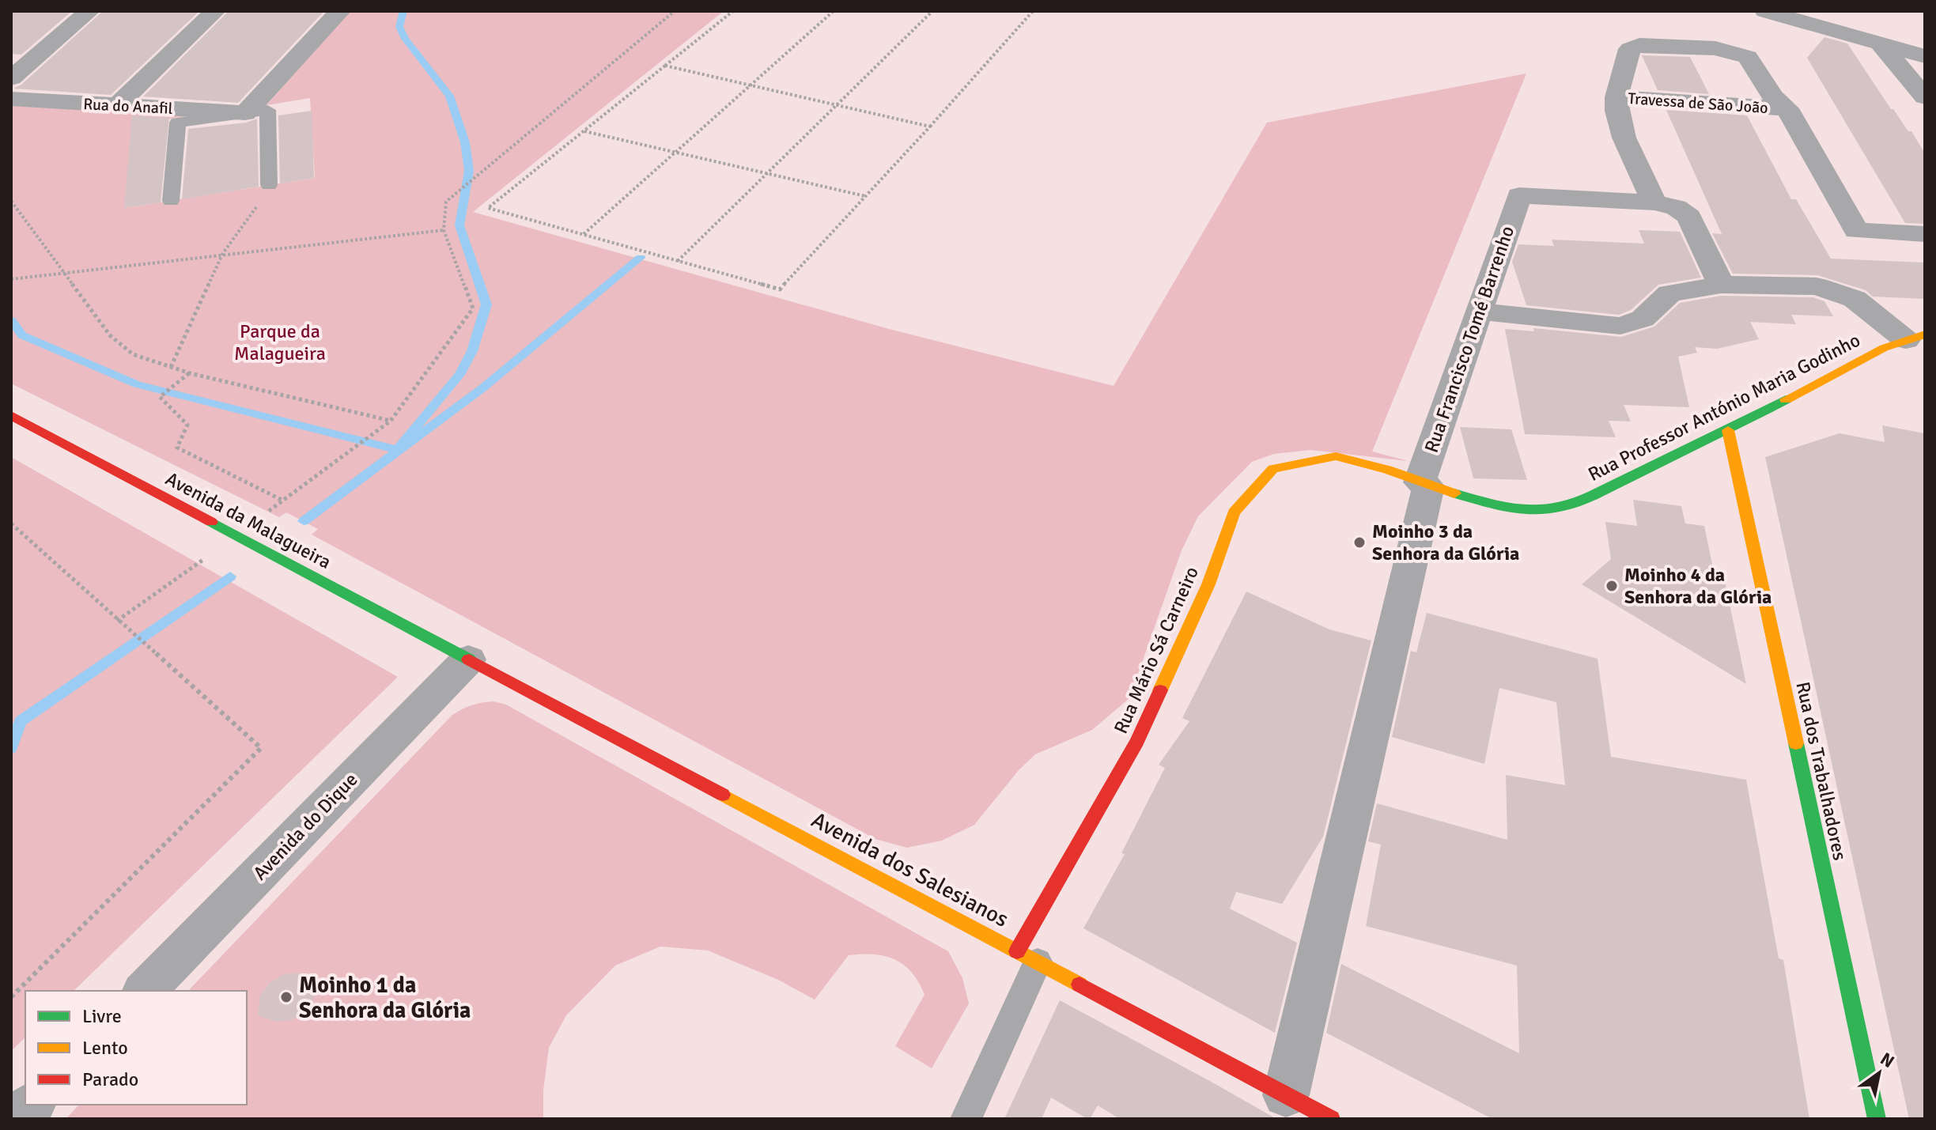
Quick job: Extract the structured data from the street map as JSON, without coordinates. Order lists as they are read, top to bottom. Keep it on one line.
{"streets":{"street":["Travessa de São João","Rua do Anafil","Rua Francisco Tomé Barrenho","Rua Professor António Maria Godinho","Avenida da Malagueira","Rua Mário Sá Carneiro","Rua dos Trabalhadores","Avenida do Dique","Avenida dos Salesianos"]},"crossings":[["Rua Francisco Tomé Barrenho","Rua Professor António Maria Godinho"],["Rua Francisco Tomé Barrenho","Avenida dos Salesianos"],["Rua Professor António Maria Godinho","Rua Mário Sá Carneiro"],["Rua Professor António Maria Godinho","Rua dos Trabalhadores"],["Avenida da Malagueira","Avenida do Dique"],["Avenida da Malagueira","Avenida dos Salesianos"],["Rua Mário Sá Carneiro","Avenida dos Salesianos"],["Avenida do Dique","Avenida dos Salesianos"]],"parks":["Parque da Malagueira"],"places":["Moinho 3 da Senhora da Glória","Moinho 4 da Senhora da Glória","Moinho 1 da Senhora da Glória"],"legend":["Livre","Lento","Parado"],"north":"top right"}
